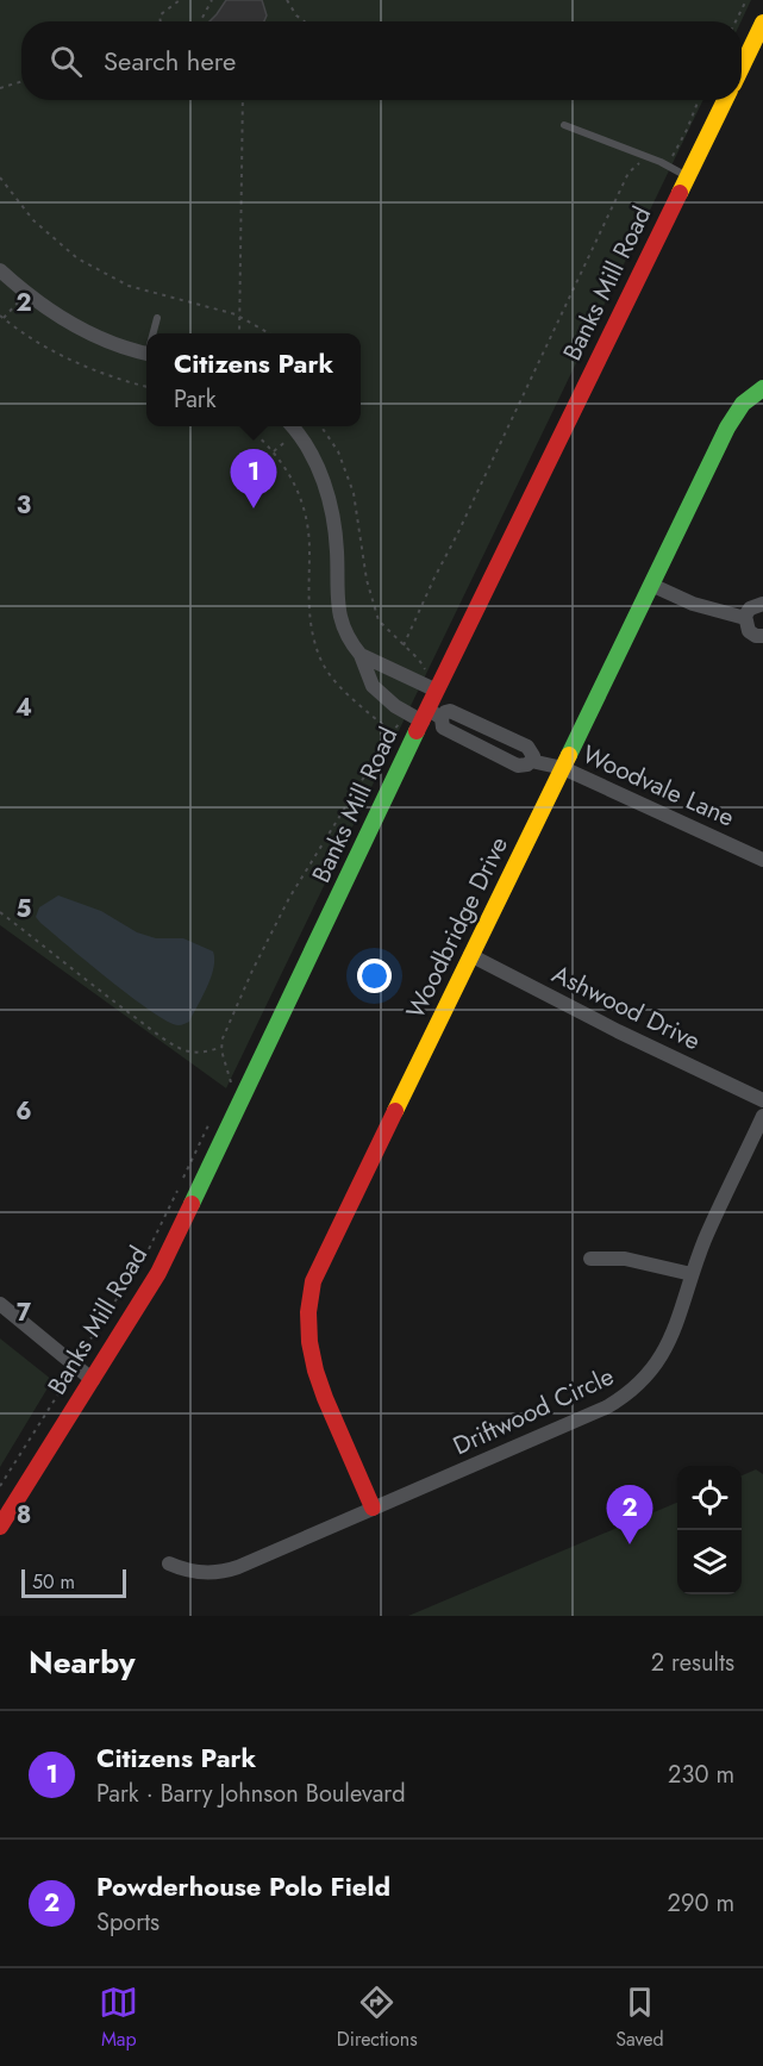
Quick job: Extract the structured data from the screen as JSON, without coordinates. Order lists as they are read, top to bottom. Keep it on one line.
{"streets":{"street":["Banks Mill Road","Woodvale Lane","Woodbridge Drive","Ashwood Drive","Driftwood Circle"]},"crossings":[["Banks Mill Road","Woodvale Lane"],["Woodvale Lane","Woodbridge Drive"],["Woodbridge Drive","Ashwood Drive"],["Woodbridge Drive","Driftwood Circle"]],"scale_bar":"50 m","page":{"search":"Search here","popup":["Citizens Park","Park"],"pins":["1","2"],"scale":"50 m","heading":["Nearby","2 results"],"list":[{"mark":"1","name":"Citizens Park","note":"Park · Barry Johnson Boulevard","value":"230 m"},{"mark":"2","name":"Powderhouse Polo Field","note":"Sports","value":"290 m"}],"nav":["Map","Directions","Saved"]},"grid":{"rows":["2","3","4","5","6","7","8"]}}
